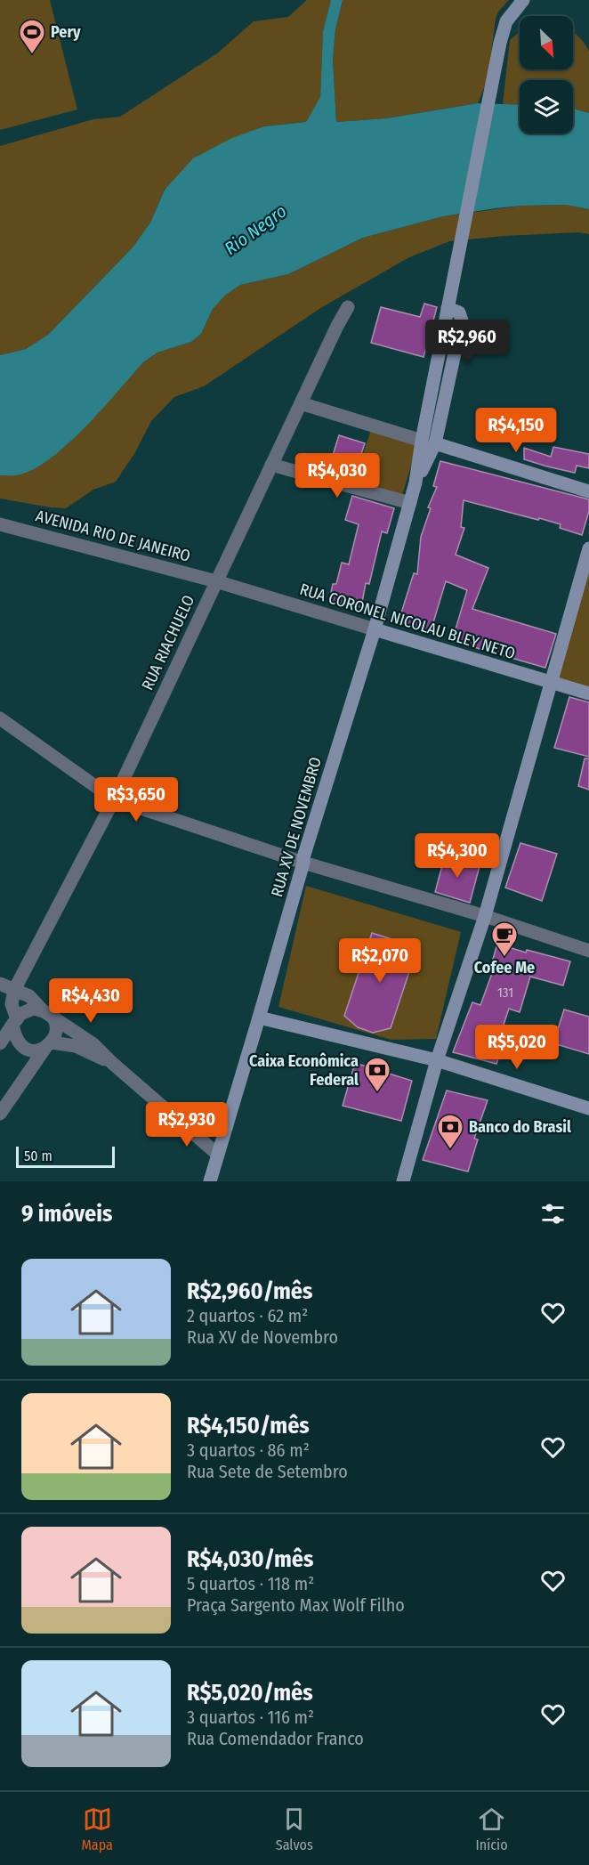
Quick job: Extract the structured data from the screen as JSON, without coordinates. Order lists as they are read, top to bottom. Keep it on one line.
{"streets":{"main road":["RUA CORONEL NICOLAU BLEY NETO","RUA XV DE NOVEMBRO"],"street":["AVENIDA RIO DE JANEIRO","RUA RIACHUELO"]},"crossings":[["AVENIDA RIO DE JANEIRO","RUA CORONEL NICOLAU BLEY NETO"],["AVENIDA RIO DE JANEIRO","RUA RIACHUELO"],["RUA CORONEL NICOLAU BLEY NETO","RUA RIACHUELO"],["RUA CORONEL NICOLAU BLEY NETO","RUA XV DE NOVEMBRO"]],"water":["Rio Negro"],"places":{"sports":["Pery"],"cafe":["Cofee Me"],"bank":["Caixa Econômica Federal","Banco do Brasil"]},"house_numbers":["131"],"scale_bar":"50 m","north":"bottom right","page":{"price":["R$2,960","R$4,150","R$4,030","R$3,650","R$4,300","R$2,070","R$4,430","R$5,020","R$2,930"],"scale":"50 m","heading":"9 imóveis","list":[{"name":"R$2,960/mês","note":"2 quartos · 62 m² · Rua XV de Novembro"},{"name":"R$4,150/mês","note":"3 quartos · 86 m² · Rua Sete de Setembro"},{"name":"R$4,030/mês","note":"5 quartos · 118 m² · Praça Sargento Max Wolf Filho"},{"name":"R$5,020/mês","note":"3 quartos · 116 m² · Rua Comendador Franco"}],"tabs":["Mapa","Salvos","Início"]}}
